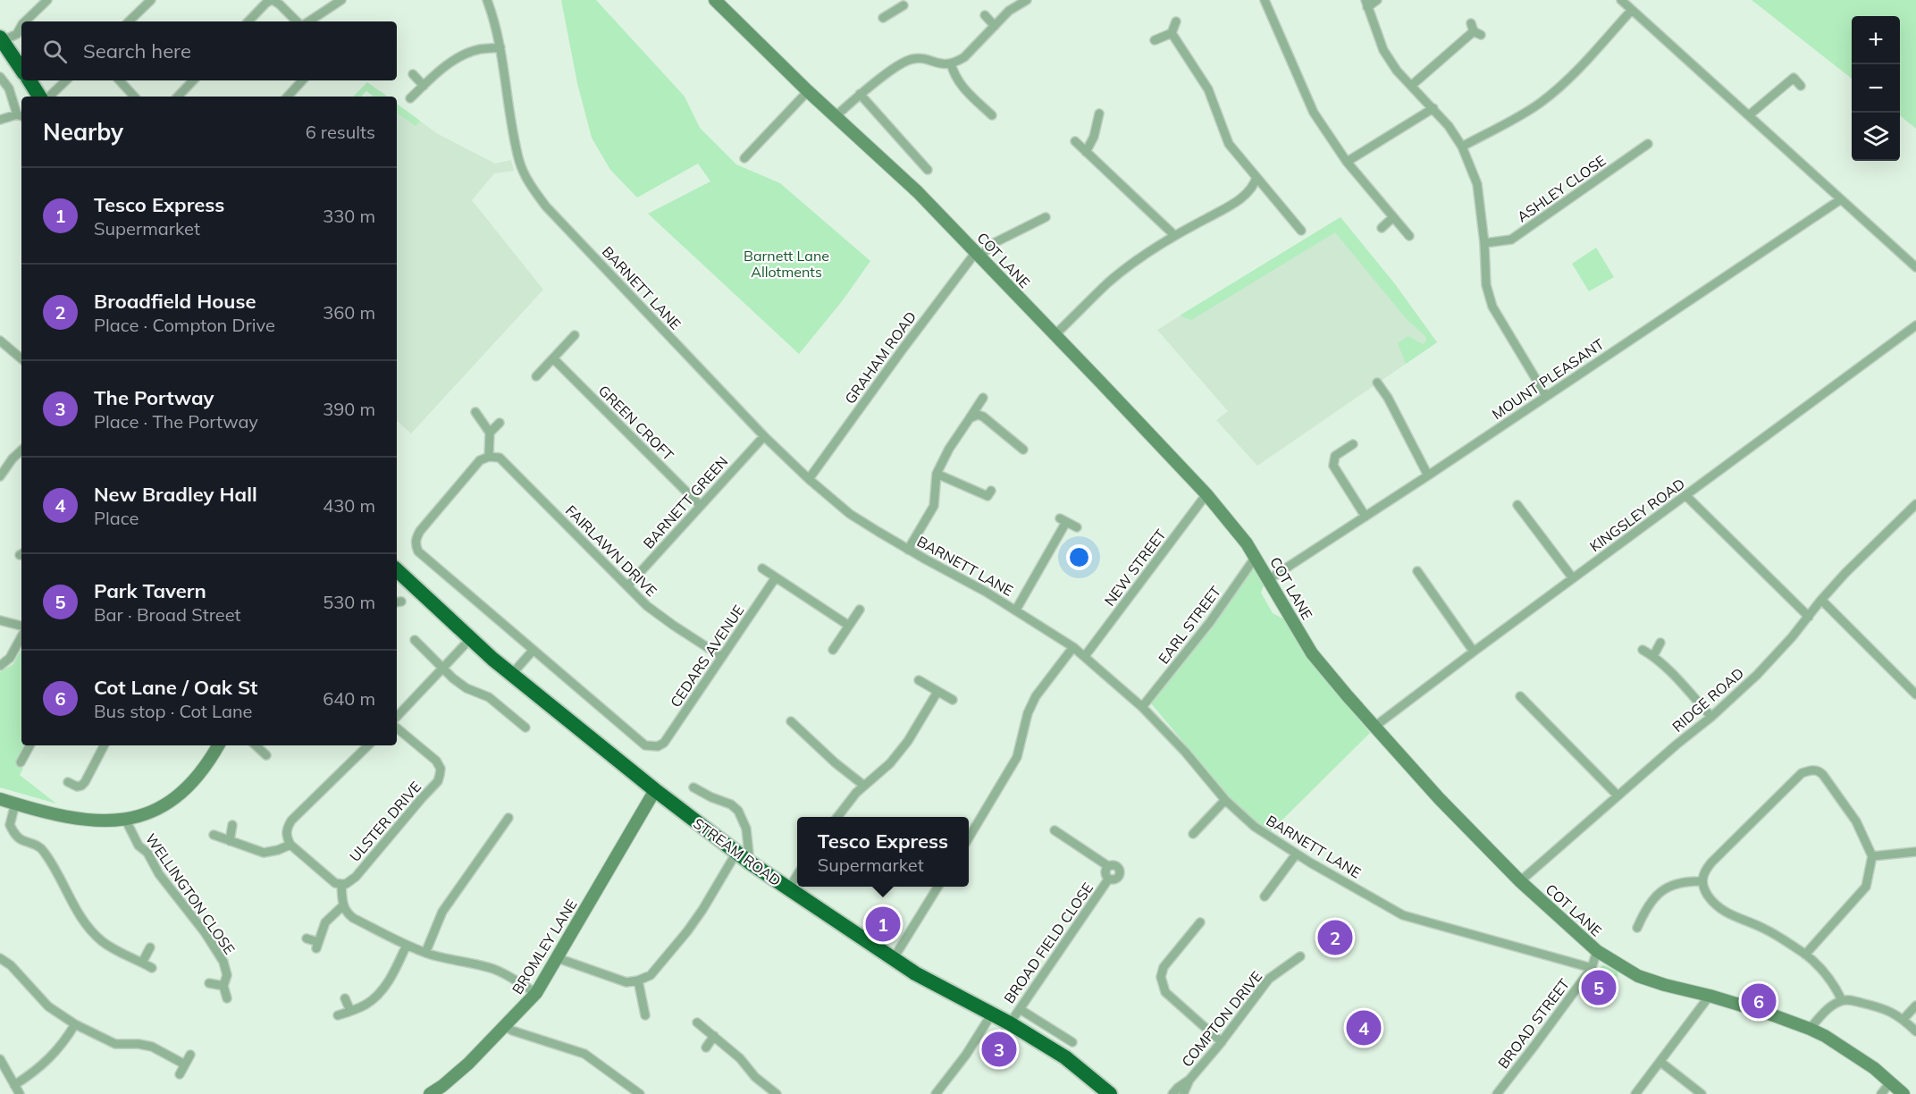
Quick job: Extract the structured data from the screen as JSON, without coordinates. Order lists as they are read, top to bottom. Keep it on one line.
{"streets":{"highway":["STREAM ROAD"],"street":["ASHLEY CLOSE","COT LANE","BARNETT LANE","GRAHAM ROAD","MOUNT PLEASANT","GREEN CROFT","BARNETT GREEN","KINGSLEY ROAD","FAIRLAWN DRIVE","NEW STREET","EARL STREET","CEDARS AVENUE","RIDGE ROAD","ULSTER DRIVE","WELLINGTON CLOSE","BROAD FIELD CLOSE","BROMLEY LANE","COMPTON DRIVE","BROAD STREET"]},"crossings":[["COT LANE","GRAHAM ROAD"],["COT LANE","MOUNT PLEASANT"],["COT LANE","KINGSLEY ROAD"],["COT LANE","NEW STREET"],["COT LANE","EARL STREET"],["COT LANE","RIDGE ROAD"],["BARNETT LANE","GRAHAM ROAD"],["BARNETT LANE","BARNETT GREEN"],["BARNETT LANE","NEW STREET"],["BARNETT LANE","EARL STREET"],["BARNETT LANE","BROAD STREET"],["GREEN CROFT","BARNETT GREEN"],["BARNETT GREEN","FAIRLAWN DRIVE"],["FAIRLAWN DRIVE","CEDARS AVENUE"],["STREAM ROAD","BROAD FIELD CLOSE"],["STREAM ROAD","BROMLEY LANE"]],"parks":["Barnett Lane Allotments"],"page":{"map_buttons":["+","−"],"search":"Search here","heading":["Nearby","6 results"],"list":[{"mark":"1","name":"Tesco Express","note":"Supermarket","value":"330 m"},{"mark":"2","name":"Broadfield House","note":"Place · Compton Drive","value":"360 m"},{"mark":"3","name":"The Portway","note":"Place · The Portway","value":"390 m"},{"mark":"4","name":"New Bradley Hall","note":"Place","value":"430 m"},{"mark":"5","name":"Park Tavern","note":"Bar · Broad Street","value":"530 m"},{"mark":"6","name":"Cot Lane / Oak St","note":"Bus stop · Cot Lane","value":"640 m"}],"popup":["Tesco Express","Supermarket"],"pins":["1","2","5","6","4","3"]}}
